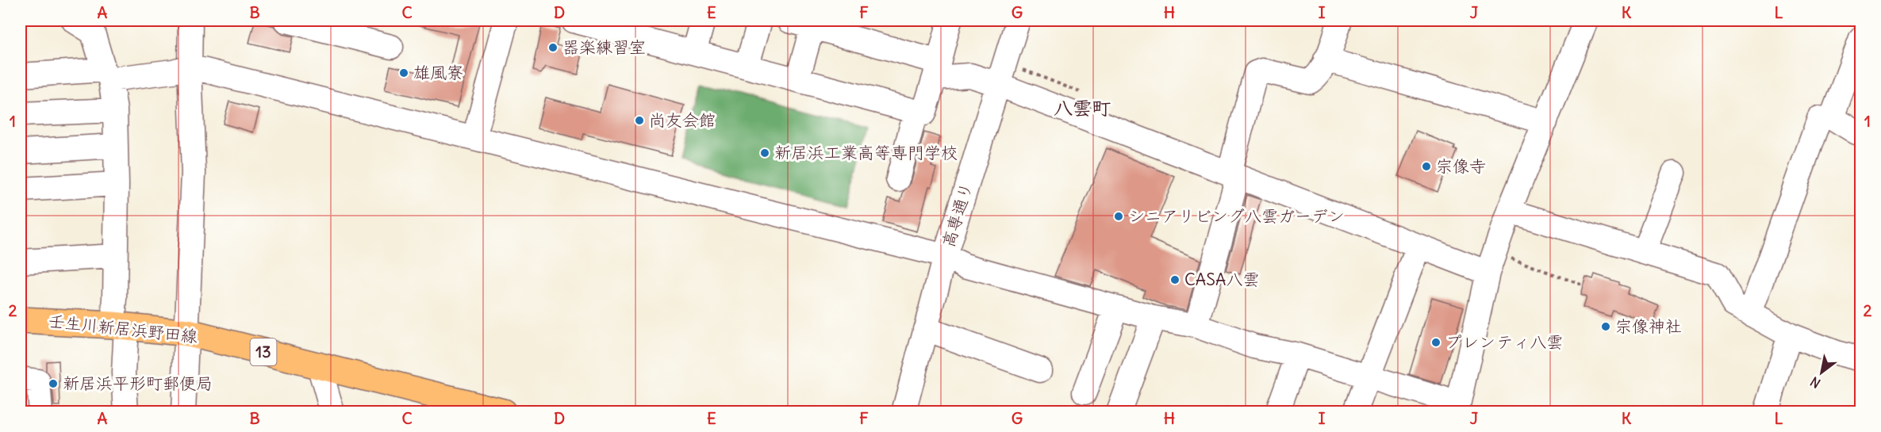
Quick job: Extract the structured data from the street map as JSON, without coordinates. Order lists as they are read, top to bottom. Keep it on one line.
{"streets":{"main road":["壬生川新居浜野田線","13"],"street":["高専通り"]},"districts":["八雲町"],"places":["器楽練習室","雄風寮","尚友会館","新居浜工業高等専門学校","宗像寺","シニアリビング八雲ガーデン","CASA八雲","宗像神社","プレンティ八雲","新居浜平形町郵便局"],"north":"bottom left","grid":{"columns":["A","B","C","D","E","F","G","H","I","J","K","L"],"rows":["1","2"]}}
